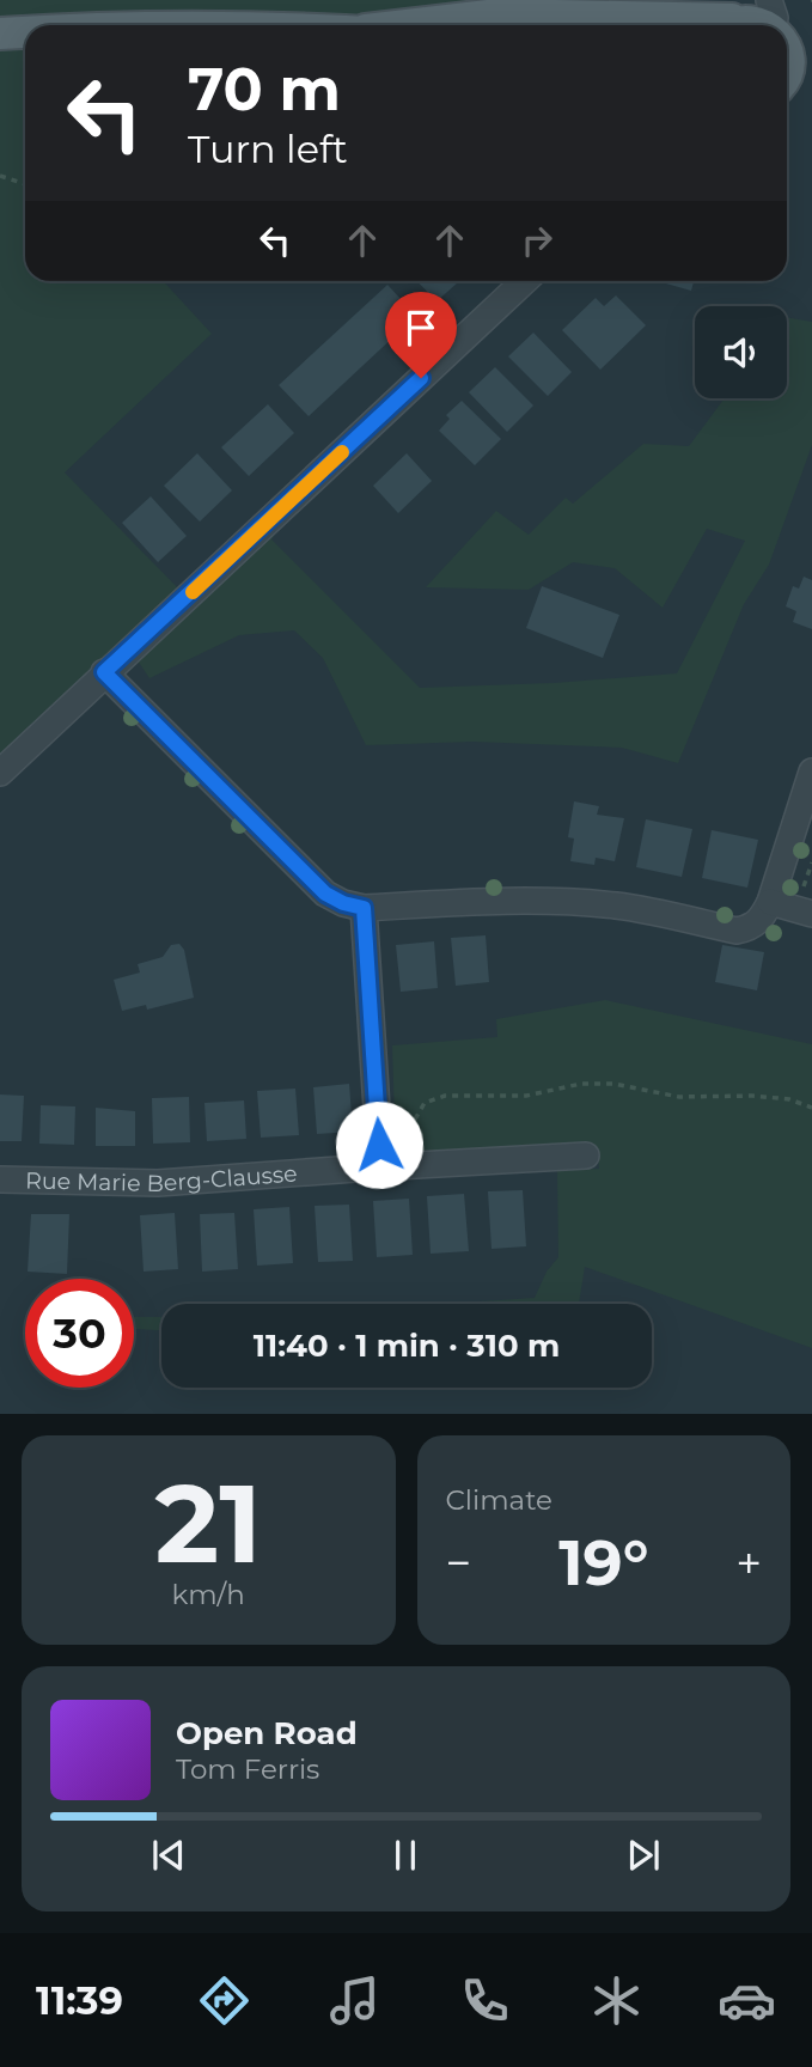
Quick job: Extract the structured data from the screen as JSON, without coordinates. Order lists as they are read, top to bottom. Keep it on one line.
{"streets":{"street":["Rue Marie Berg-Clausse"]},"page":{"turn":["70 m","Turn left"],"limit":"30","trip":"11:40 · 1 min · 310 m","tile":[["21","km/h"],"Climate"],"heat":["−","19°","+"],"song":["Open Road","Tom Ferris"],"tabs":"11:39"}}
